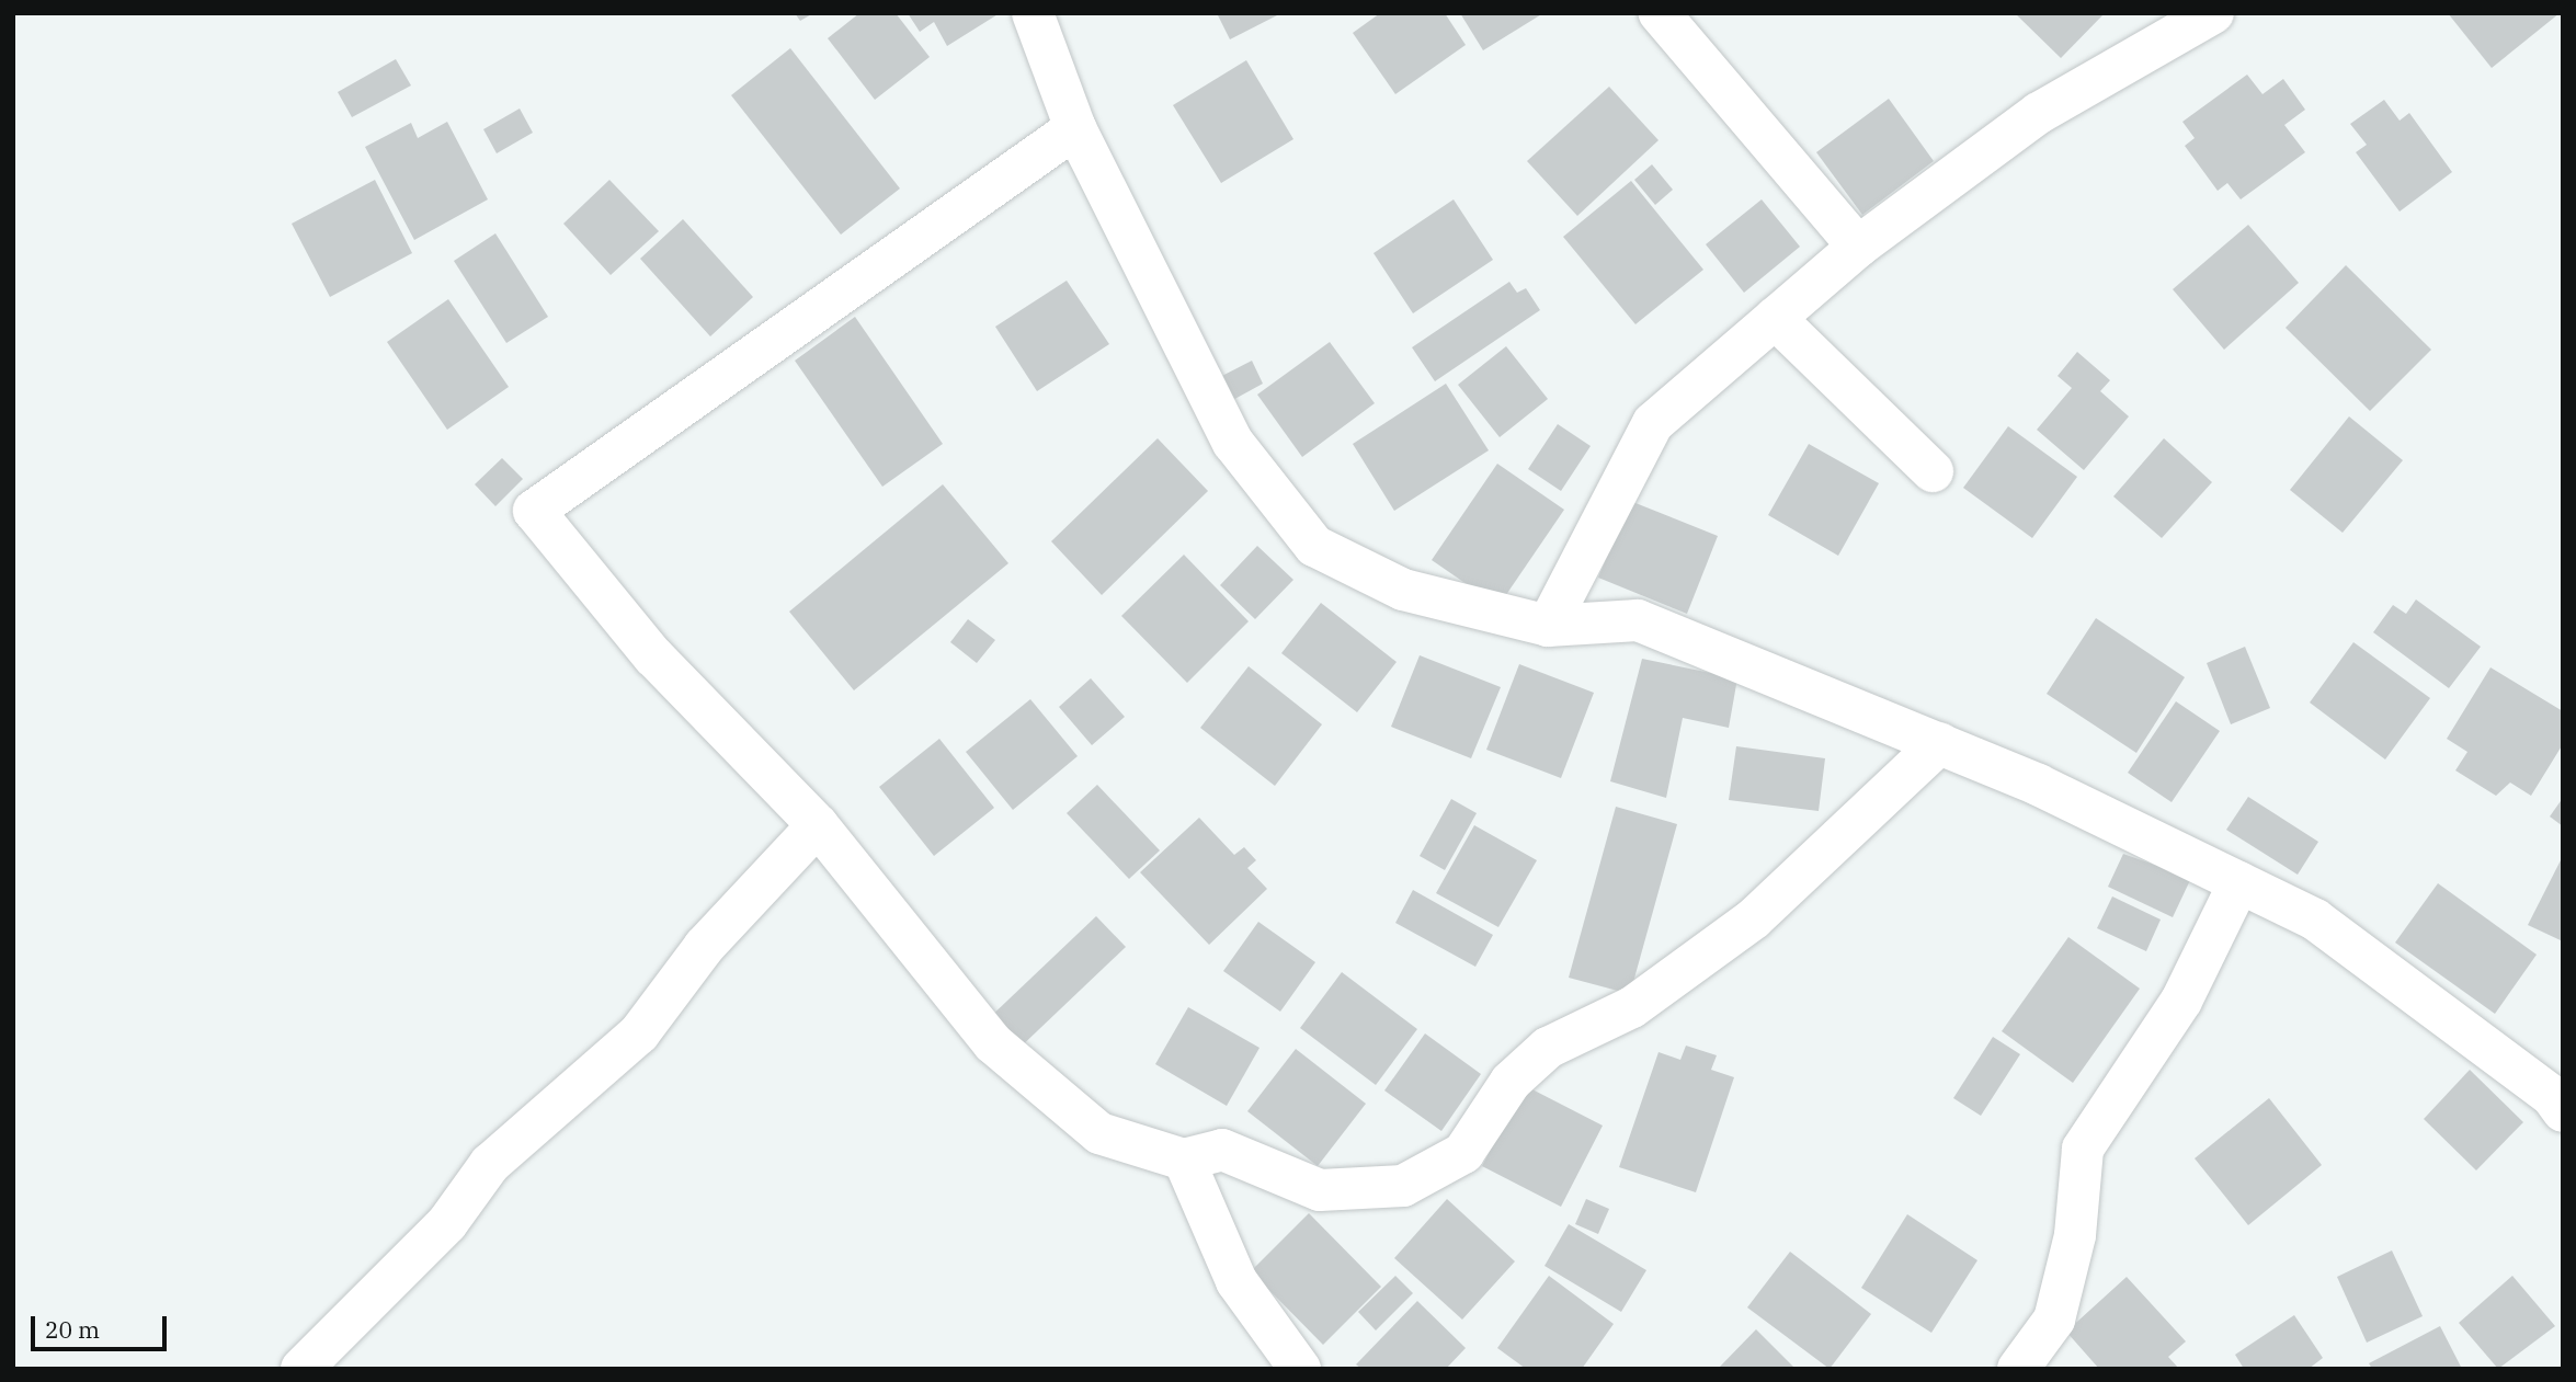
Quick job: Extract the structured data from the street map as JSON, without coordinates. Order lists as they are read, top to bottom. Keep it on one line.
{"scale_bar":"20 m"}
